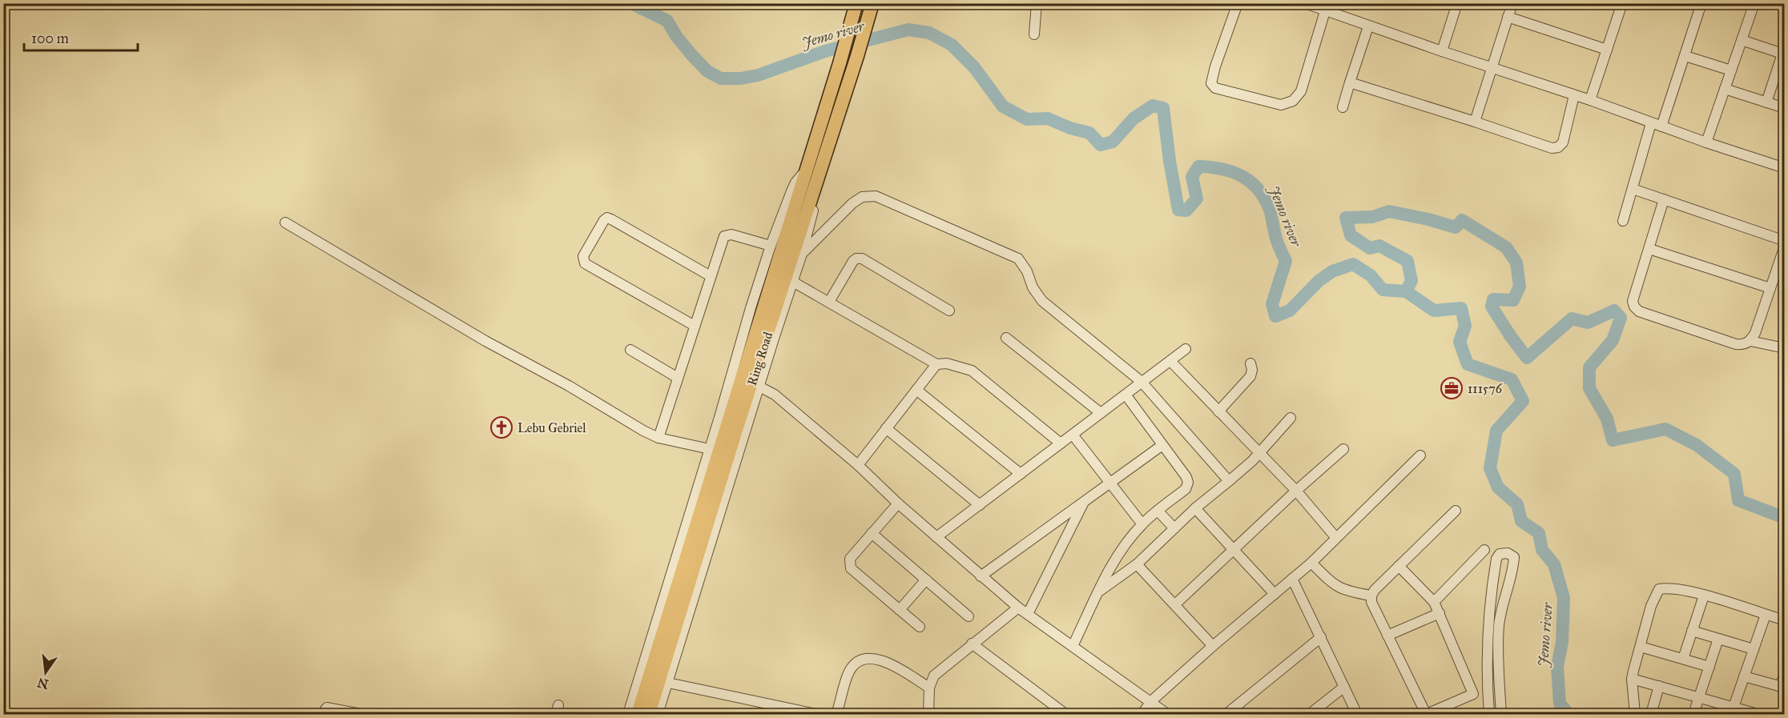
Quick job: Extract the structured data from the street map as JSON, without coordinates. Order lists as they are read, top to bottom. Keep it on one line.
{"streets":{"highway":["Ring Road"]},"water":["Jemo river"],"places":{"office":["111576"],"church":["Lebu Gebriel"]},"scale_bar":"100 m","north":"bottom"}
